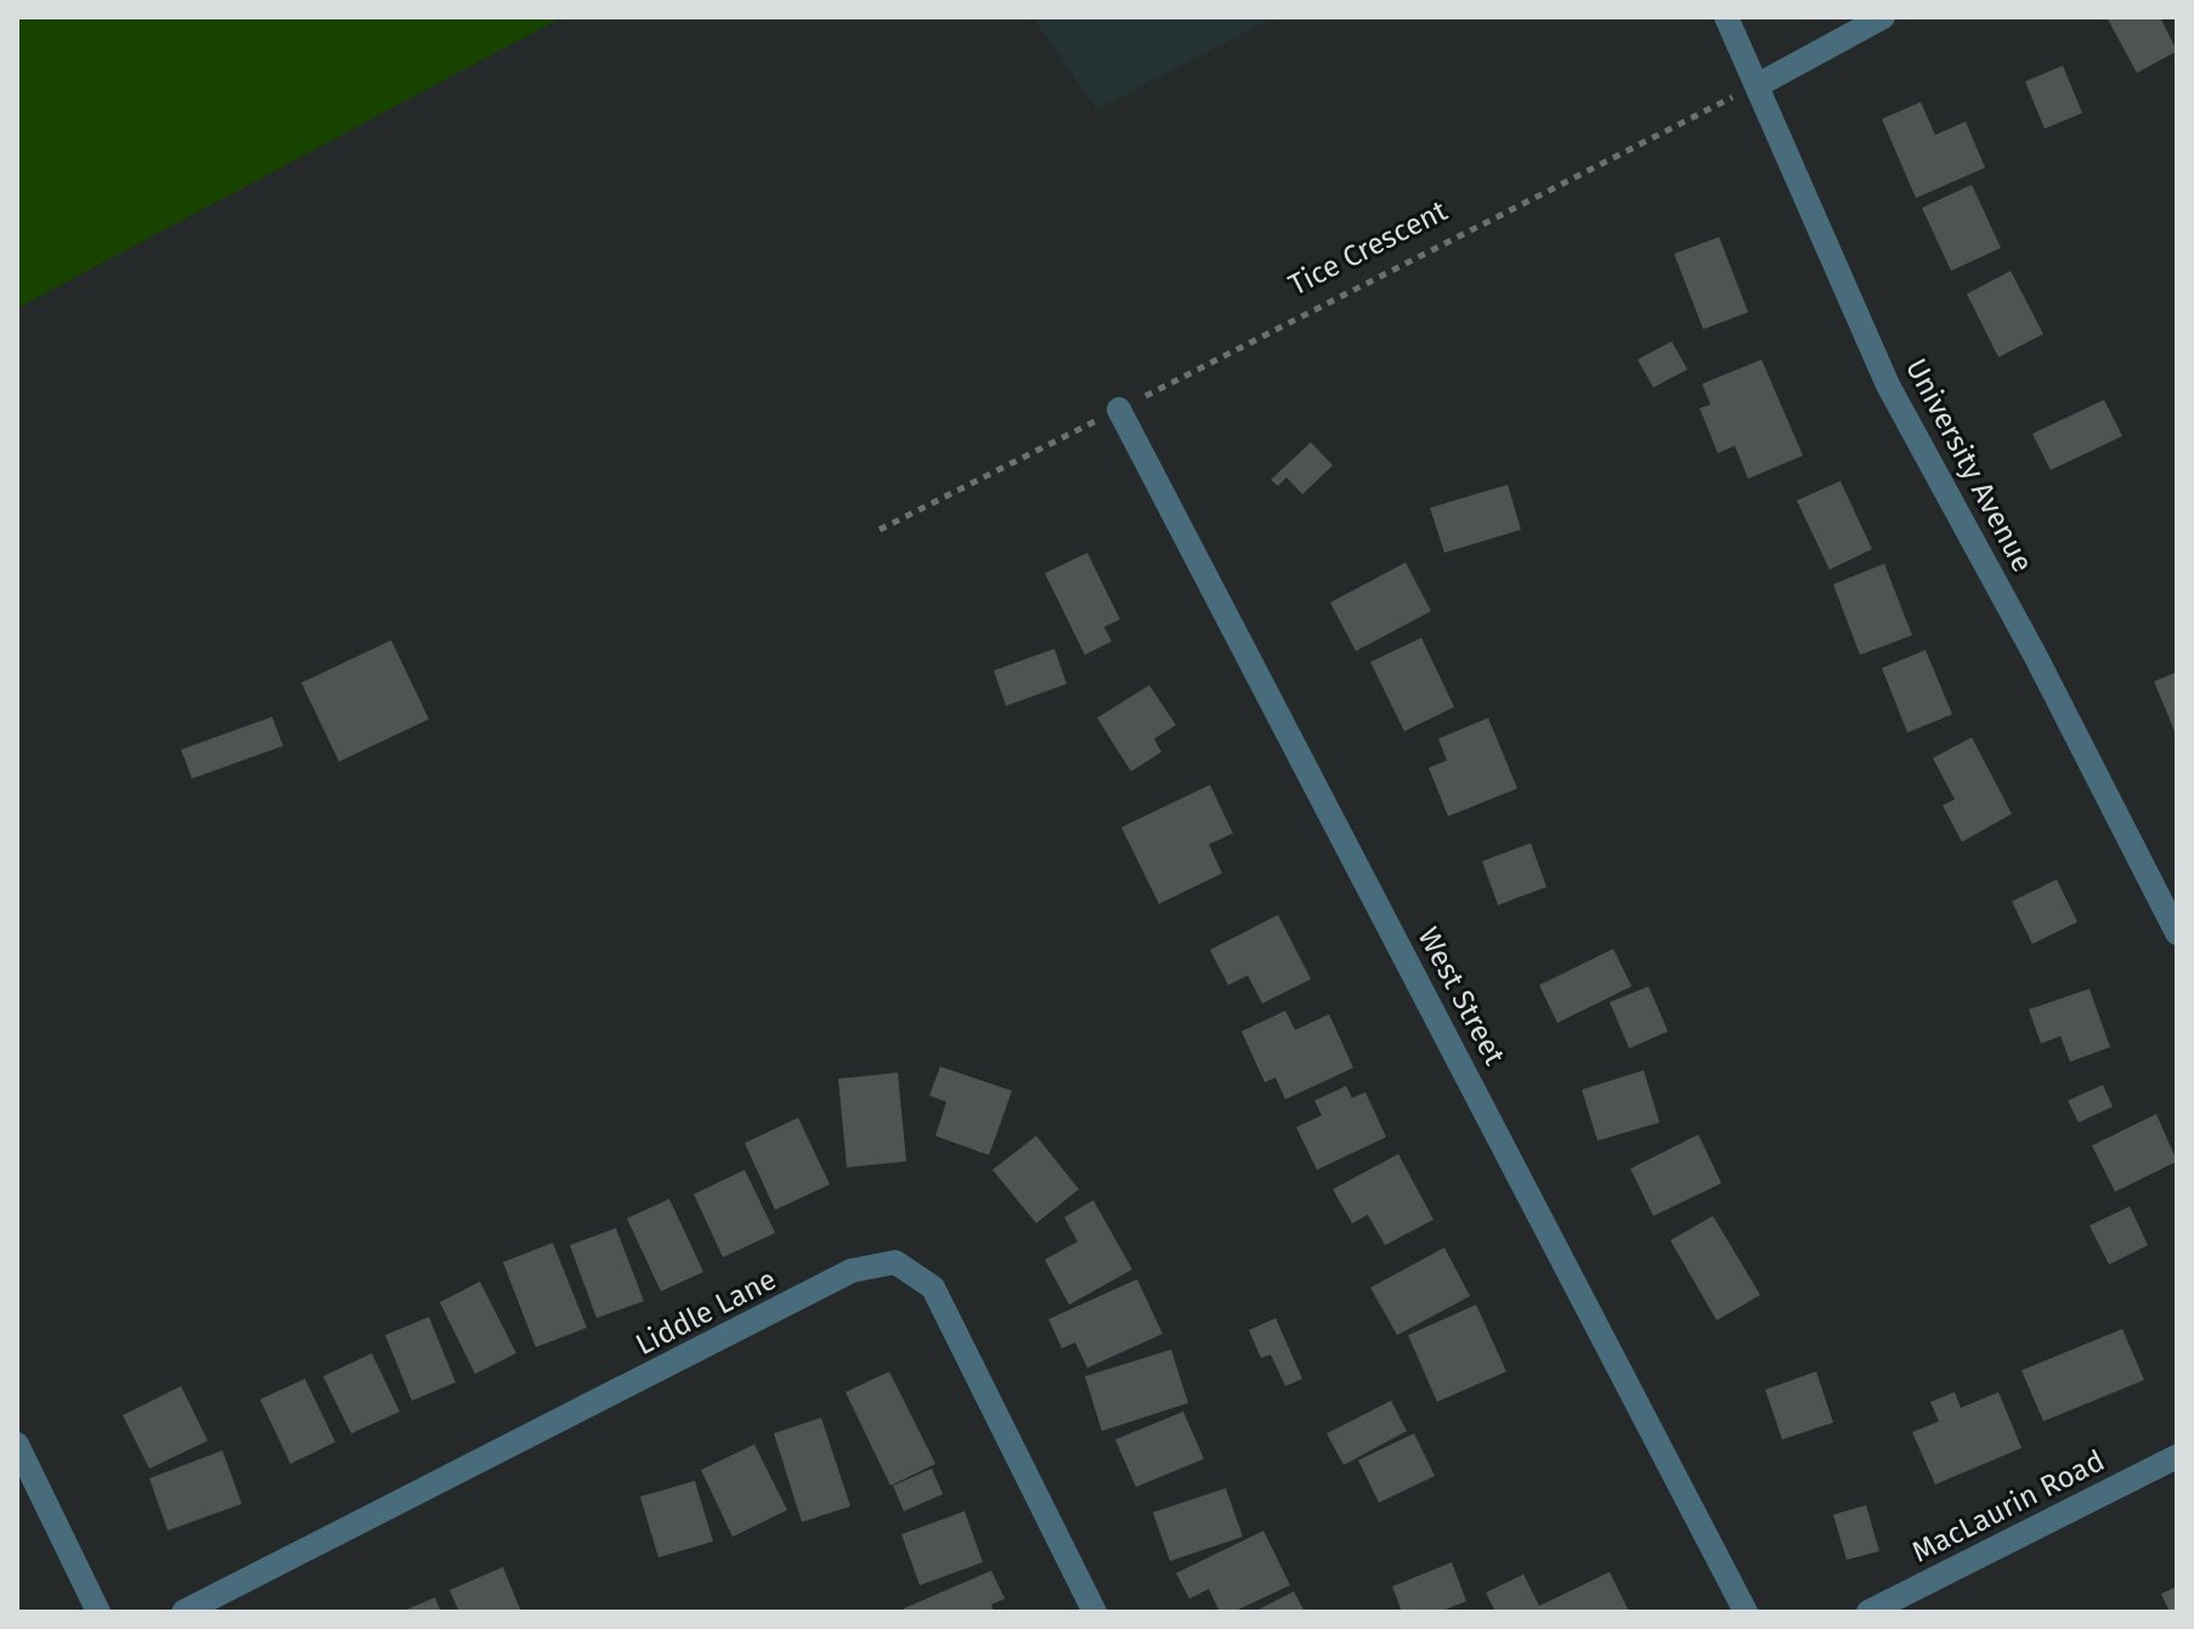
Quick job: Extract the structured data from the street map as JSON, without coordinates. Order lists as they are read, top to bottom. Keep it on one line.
{"streets":{"street":["University Avenue","West Street","Liddle Lane","MacLaurin Road"],"path":["Tice Crescent"]},"crossings":[["Tice Crescent","University Avenue"],["Tice Crescent","West Street"]]}
